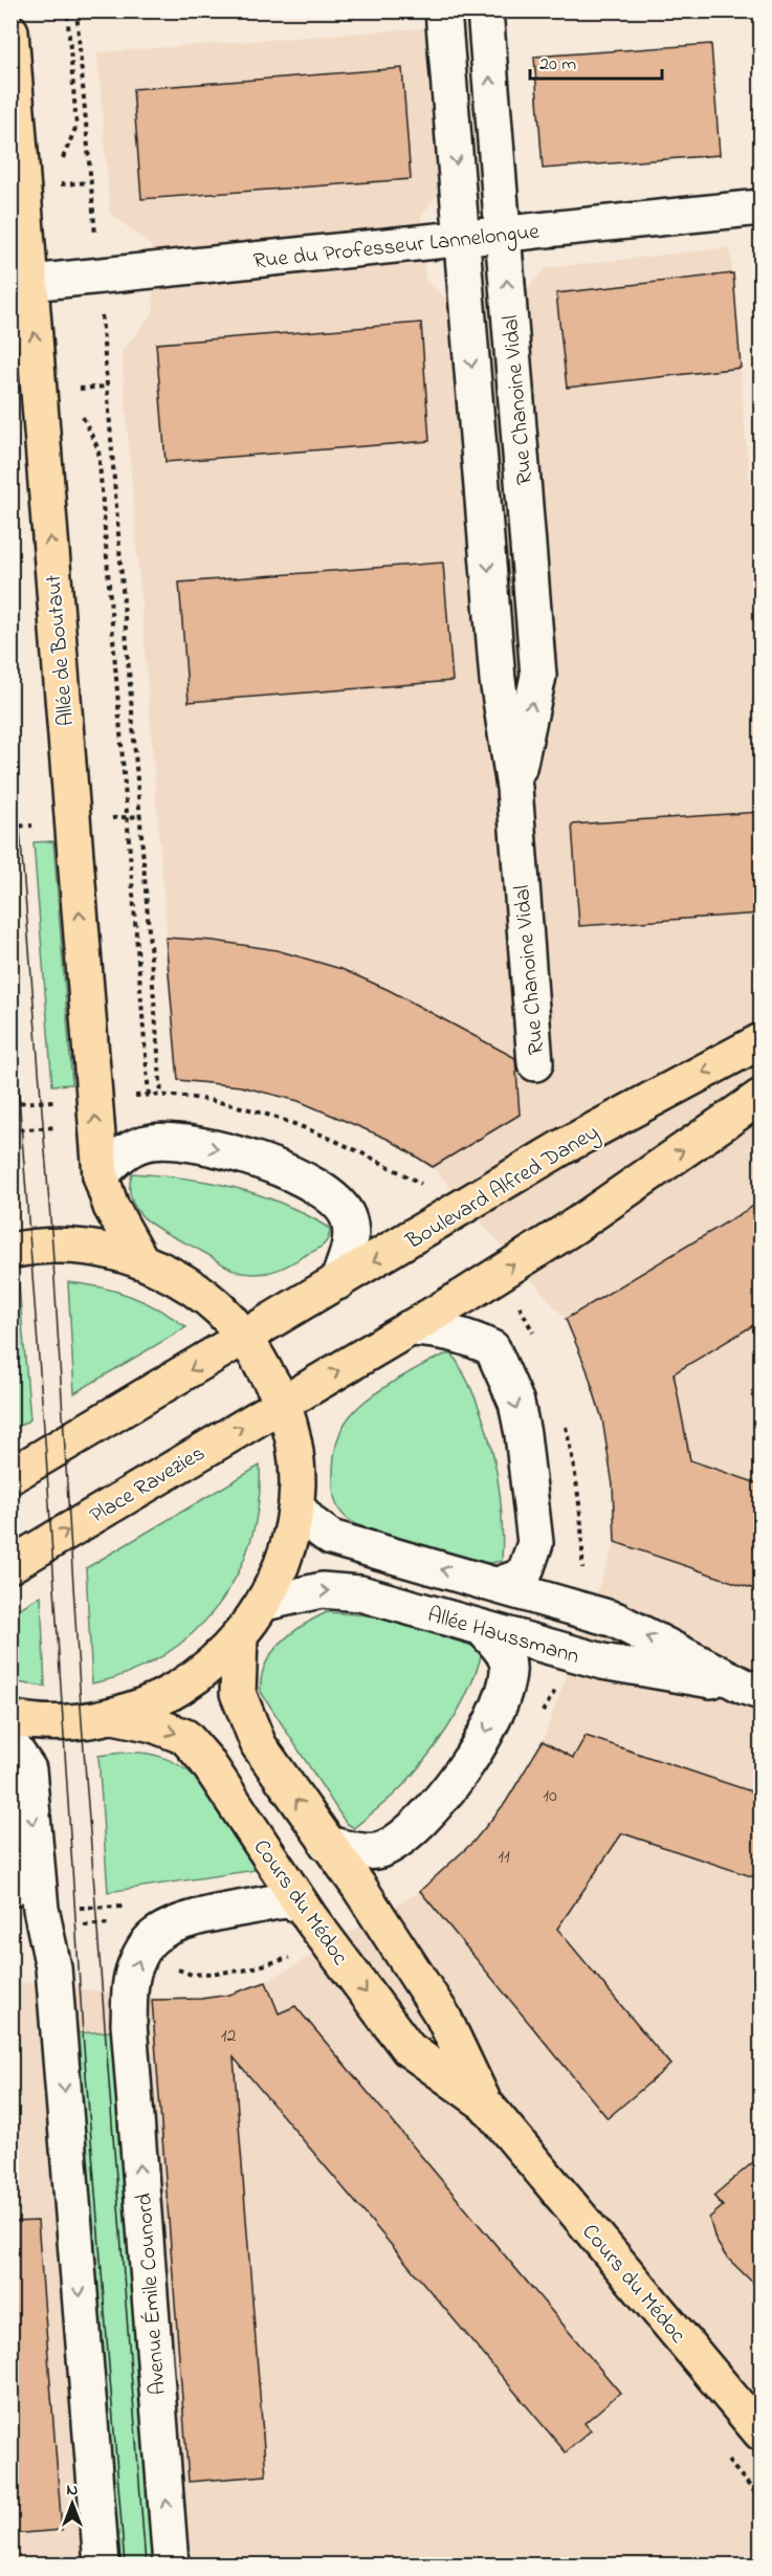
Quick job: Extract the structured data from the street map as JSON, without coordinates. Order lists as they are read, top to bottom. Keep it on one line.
{"streets":{"main road":["Allée de Boutaut","Boulevard Alfred Daney","Place Ravezies","Cours du Médoc"],"street":["Rue du Professeur Lannelongue","Rue Chanoine Vidal","Allée Haussmann","Avenue Émile Counord"]},"crossings":[["Rue du Professeur Lannelongue","Rue Chanoine Vidal"],["Rue du Professeur Lannelongue","Allée de Boutaut"],["Cours du Médoc","Avenue Émile Counord"]],"one_way":["Allée de Boutaut"],"house_numbers":["10","11","12"],"scale_bar":"20 m","north":"top"}
